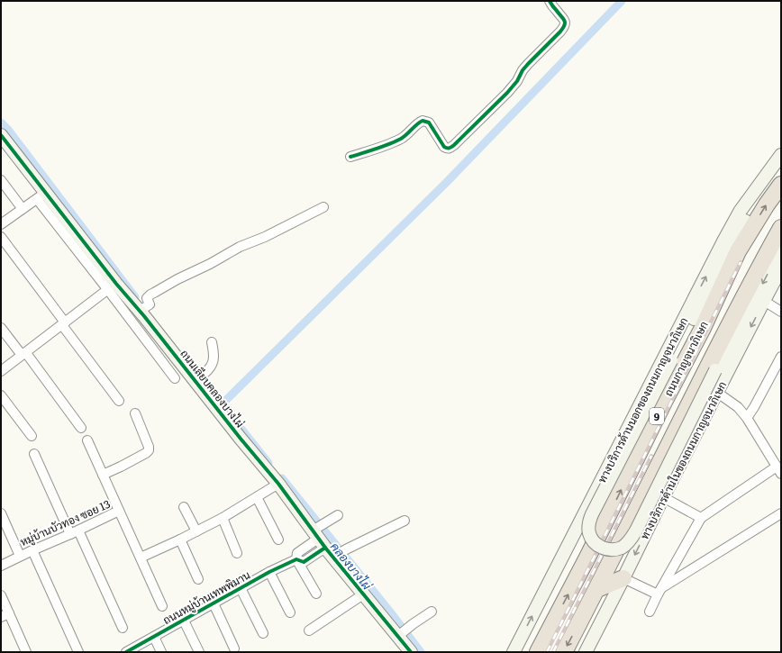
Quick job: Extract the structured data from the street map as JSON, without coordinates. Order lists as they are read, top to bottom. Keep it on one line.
{"streets":{"highway":["ถนนกาญจนาภิเษก","9"],"main road":["ถนนเลียบคลองบางไผ่","ทางบริการด้านนอกของถนนกาญจนาภิเษก","ทางบริการด้านในของถนนกาญจนาภิเษก"],"street":["หมู่บ้านบัวทอง ซอย 13","ถนนหมู่บ้านเทพพิมาน"]},"crossings":[["ถนนเลียบคลองบางไผ่","ถนนหมู่บ้านเทพพิมาน"]],"one_way":["ทางบริการด้านนอกของถนนกาญจนาภิเษก","ทางบริการด้านในของถนนกาญจนาภิเษก"],"water":["คลองบางไผ่"]}
